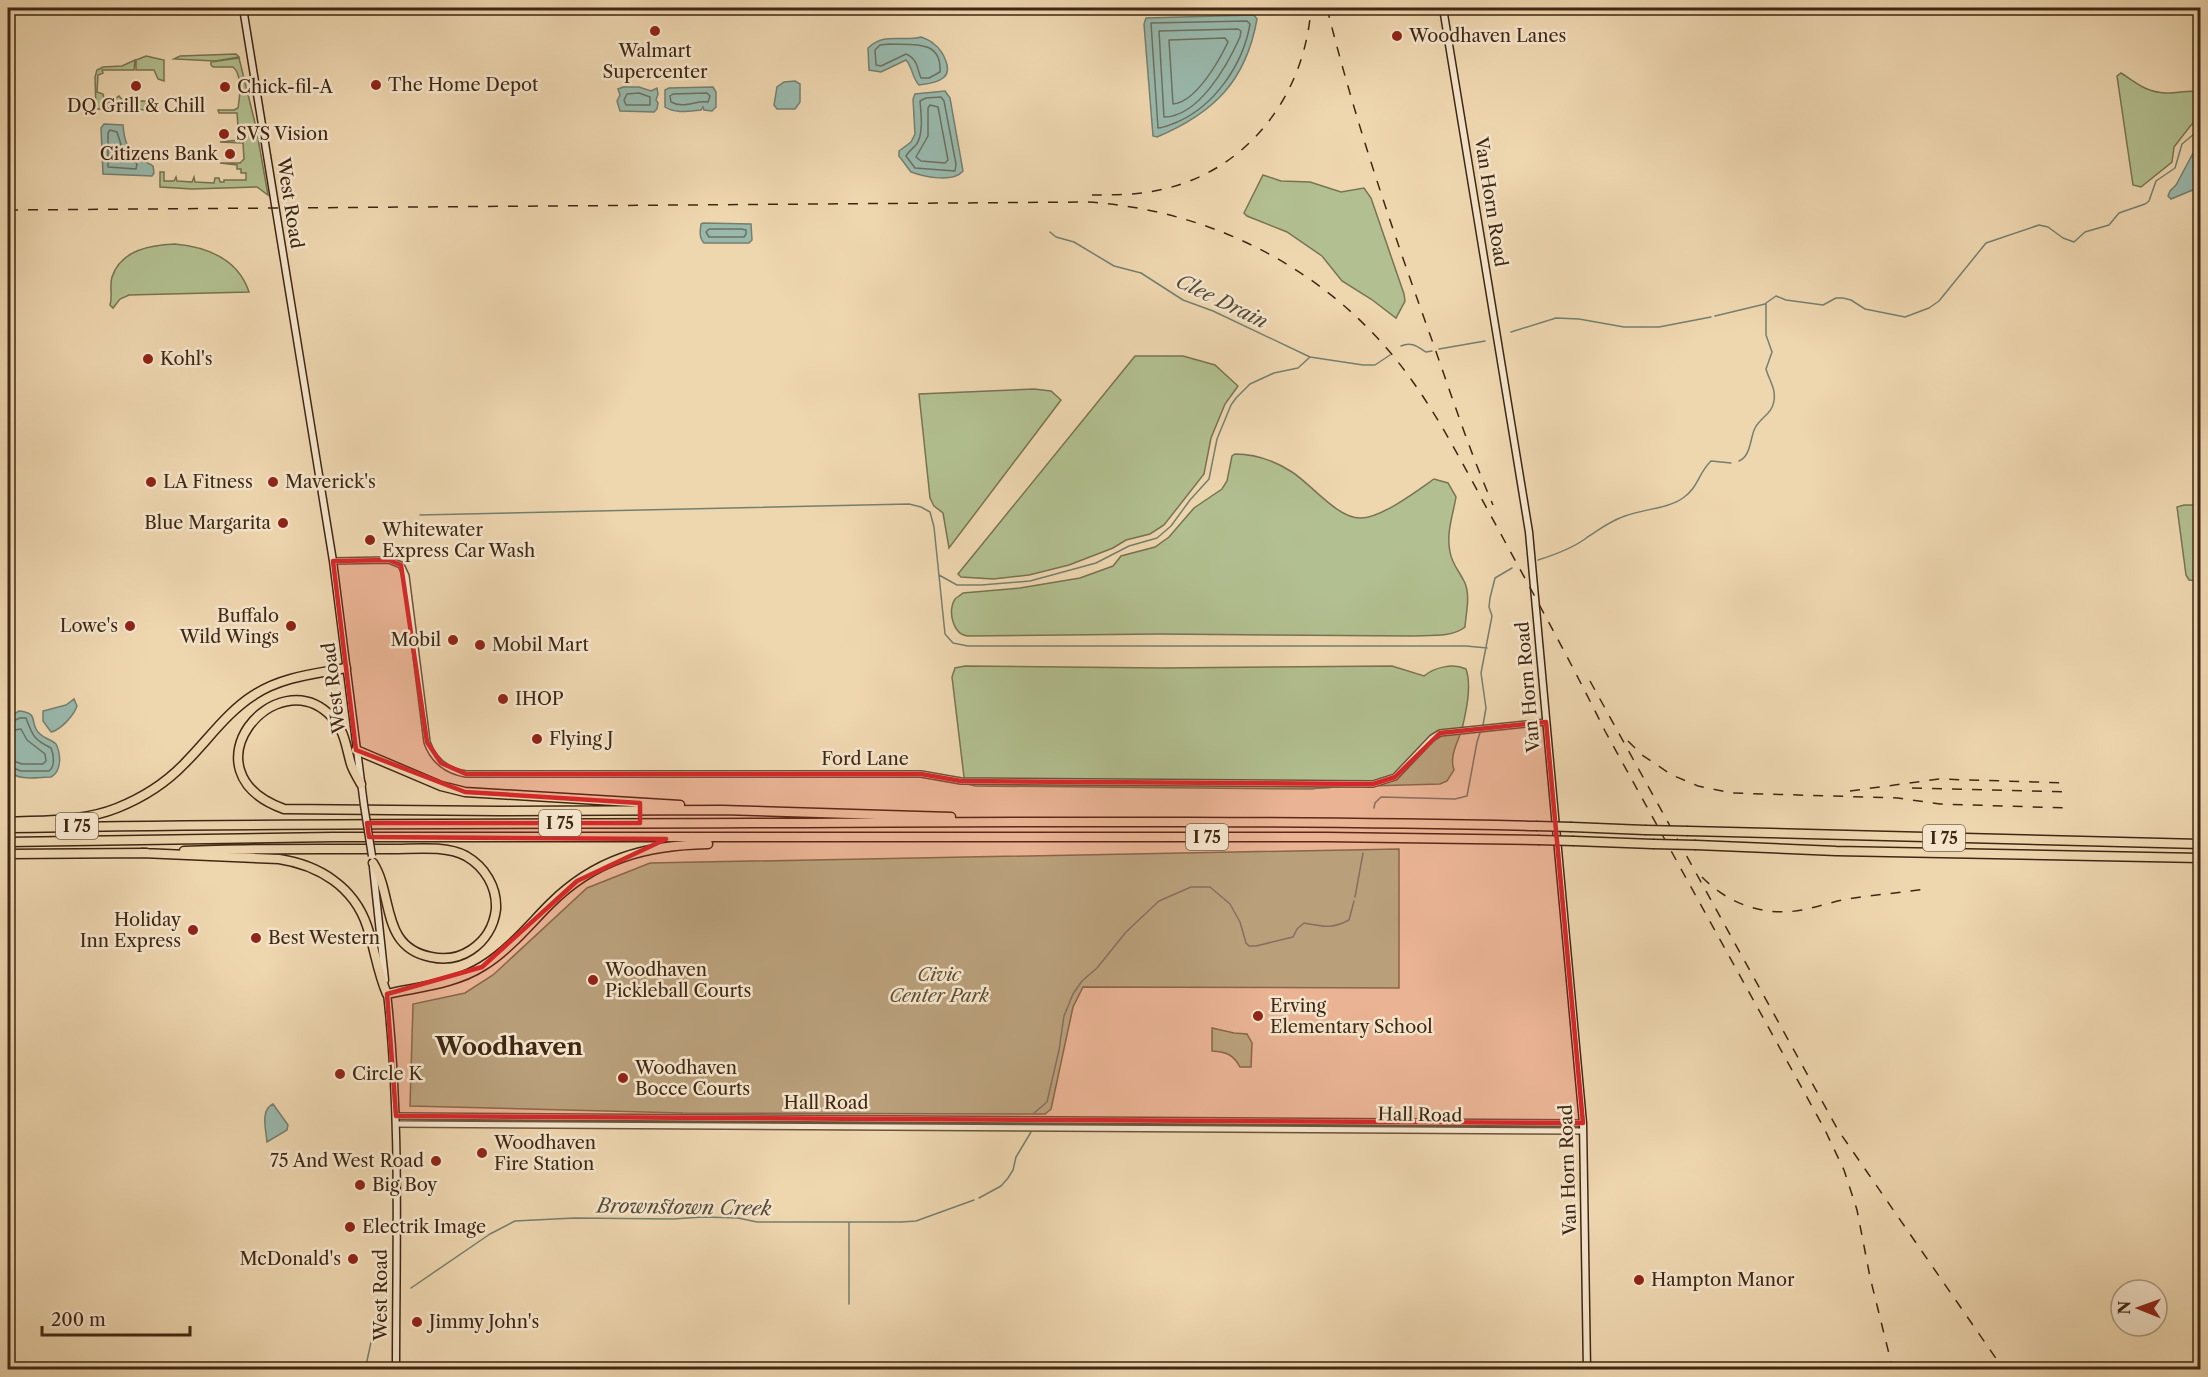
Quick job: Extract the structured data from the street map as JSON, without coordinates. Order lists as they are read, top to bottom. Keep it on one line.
{"streets":{"highway":["I 75"],"main road":["Van Horn Road","West Road"],"street":["Ford Lane","Hall Road"]},"crossings":[["Van Horn Road","Ford Lane"],["Van Horn Road","Hall Road"],["West Road","Ford Lane"],["West Road","Hall Road"]],"districts":["Woodhaven"],"water":["Clee Drain","Brownstown Creek"],"parks":["Civic Center Park"],"places":["Walmart Supercenter","Woodhaven Lanes","The Home Depot","DQ Grill & Chill","Chick-fil-A","SVS Vision","Citizens Bank","Kohl's","LA Fitness","Maverick's","Blue Margarita","Whitewater Express Car Wash","Lowe's","Buffalo Wild Wings","Mobil","Mobil Mart","IHOP","Flying J","Holiday Inn Express","Best Western","Woodhaven Pickleball Courts","Erving Elementary School","Circle K","Woodhaven Bocce Courts","Woodhaven Fire Station","75 And West Road","Big Boy","Electrik Image","McDonald's","Hampton Manor","Jimmy John's"],"scale_bar":"200 m","north":"left"}
